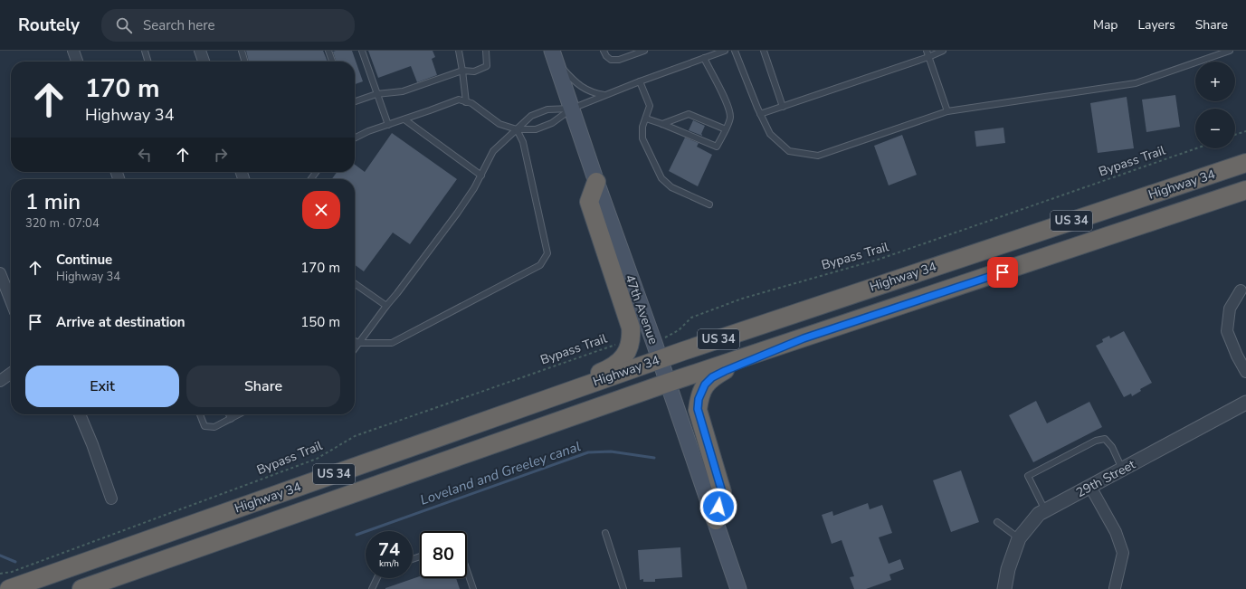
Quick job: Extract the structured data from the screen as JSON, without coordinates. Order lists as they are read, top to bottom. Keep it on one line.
{"streets":{"highway":["Highway 34","US 34"],"main road":["47th Avenue"],"street":["29th Street"],"path":["Bypass Trail"]},"crossings":[["Bypass Trail","Highway 34"],["Bypass Trail","47th Avenue"],["Highway 34","47th Avenue"]],"water":["Loveland and Greeley canal"],"page":{"header":"Routely","search":"Search here","nav":["Map","Layers","Share"],"map_buttons":["+","−"],"turn":["170 m","Highway 34"],"heading":["1 min","320 m · 07:04"],"list":[{"name":"Continue","note":"Highway 34","value":"170 m"},{"name":"Arrive at destination","value":"150 m"}],"buttons":["Exit","Share"],"speed":"74 km/h","limit":"80"}}
